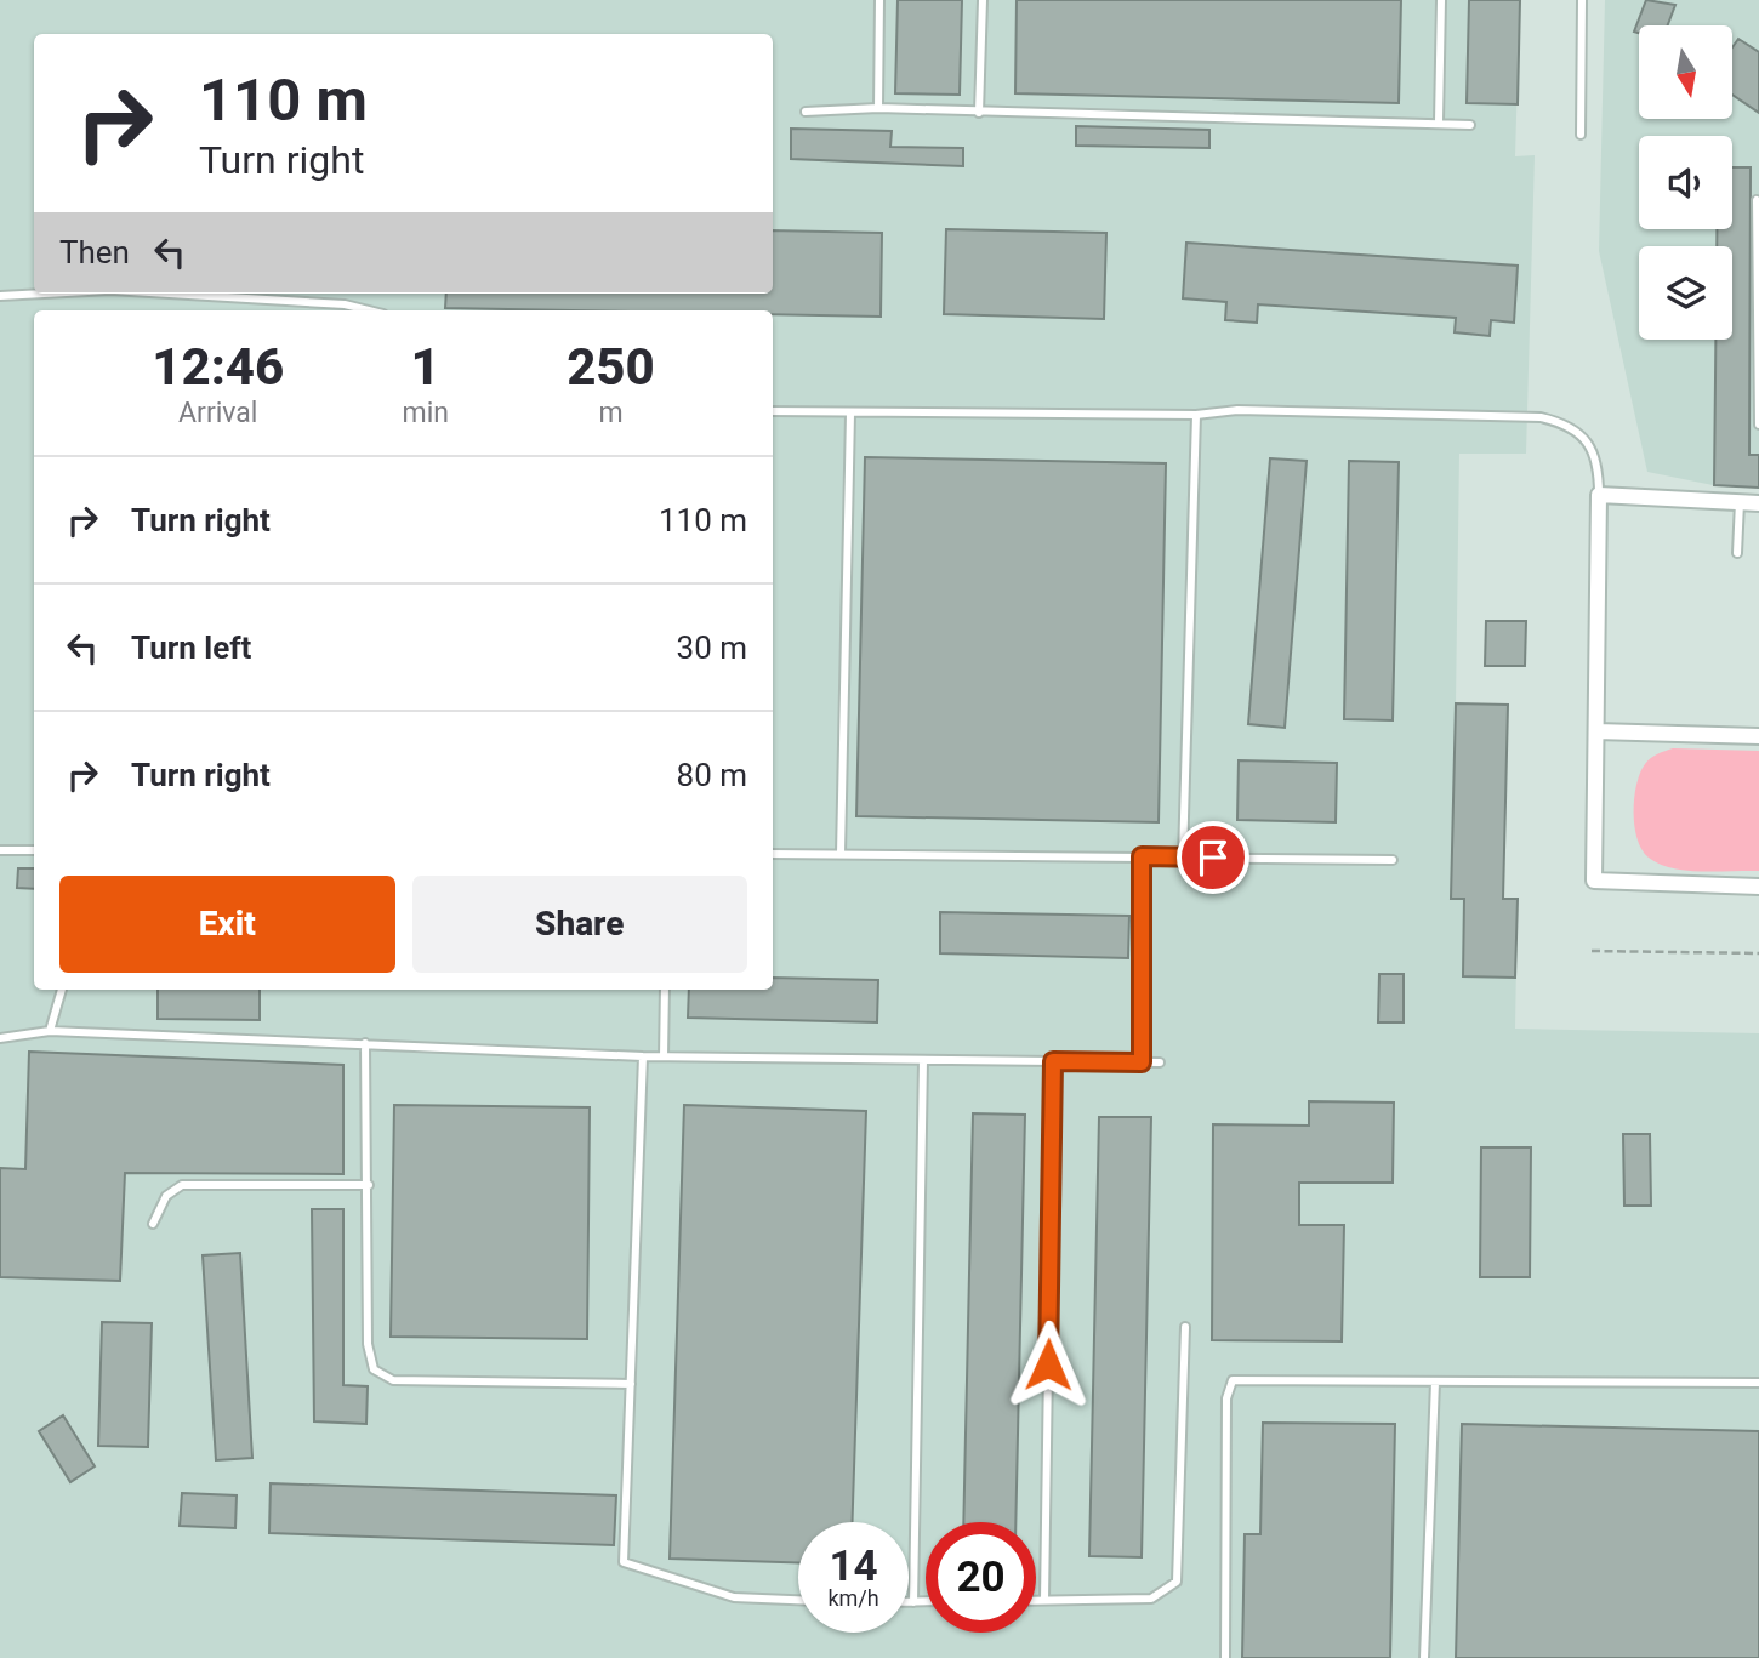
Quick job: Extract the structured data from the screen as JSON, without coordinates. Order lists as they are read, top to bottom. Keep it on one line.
{"north":"bottom","page":{"turn":["110 m","Turn right"],"then":"Then","eta":["12:46","Arrival","1","min","250","m"],"list":[{"name":"Turn right","value":"110 m"},{"name":"Turn left","value":"30 m"},{"name":"Turn right","value":"80 m"}],"buttons":["Exit","Share"],"speed":"14 km/h","limit":"20"}}
